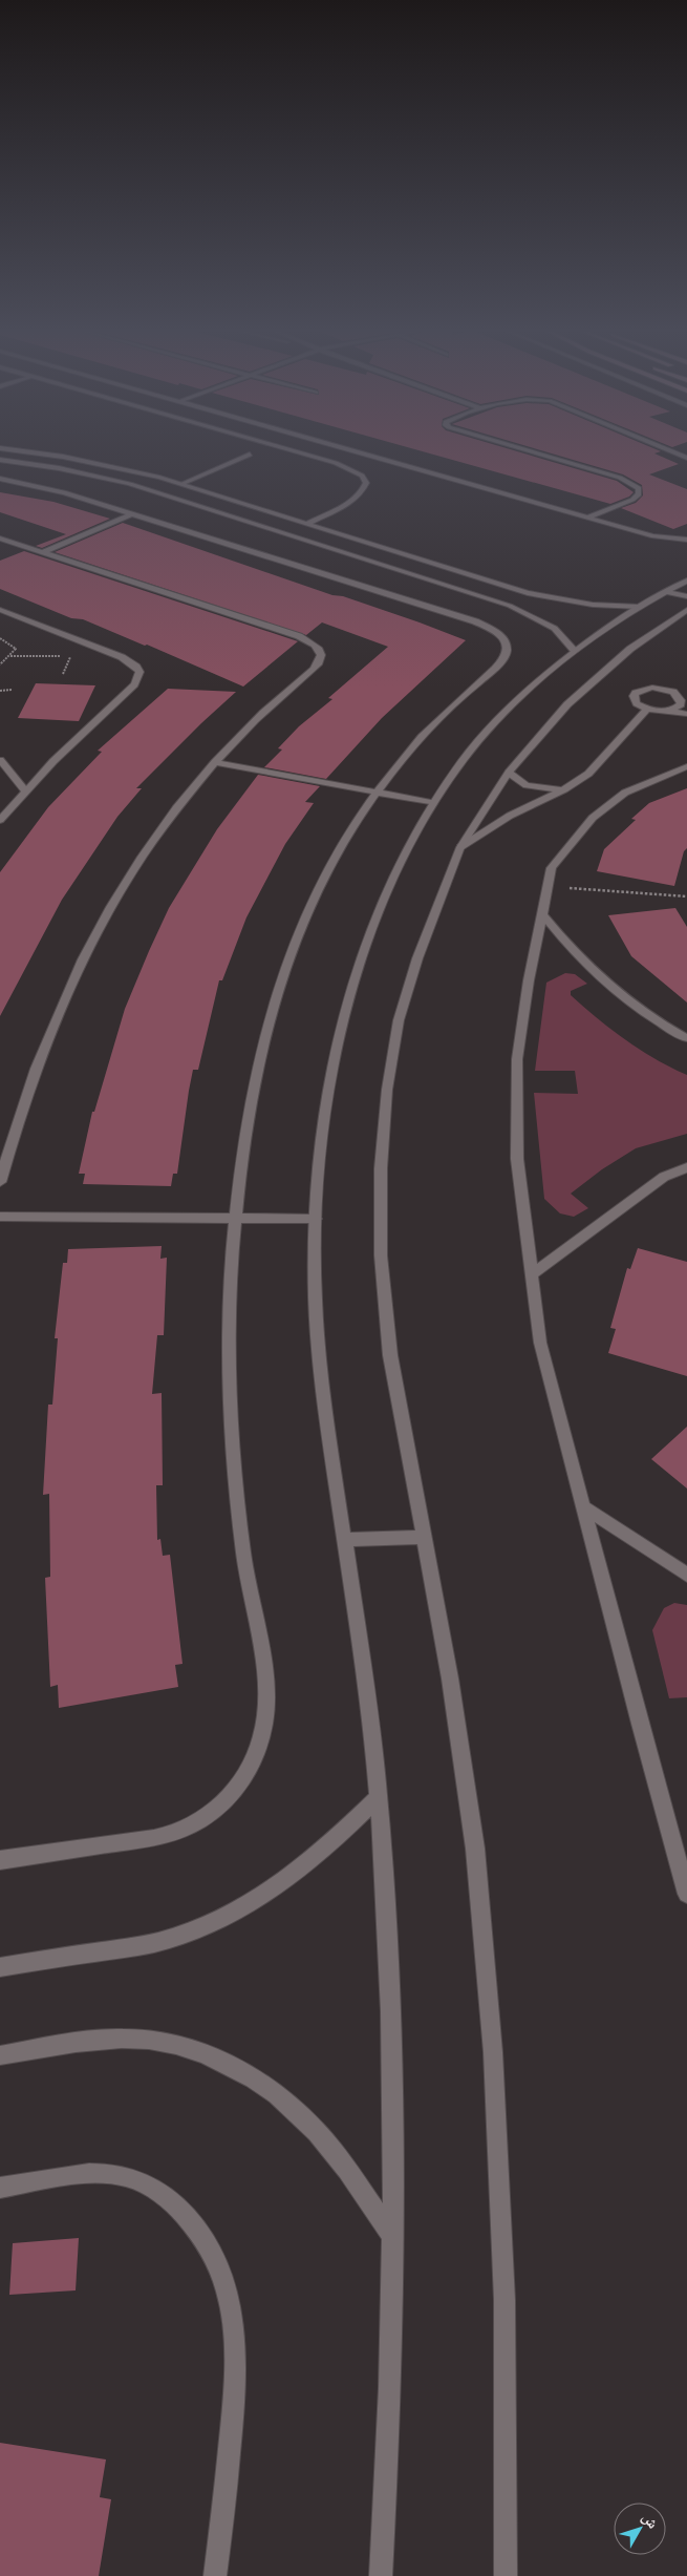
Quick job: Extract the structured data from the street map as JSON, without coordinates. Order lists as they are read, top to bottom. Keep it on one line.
{"north":"top right"}
